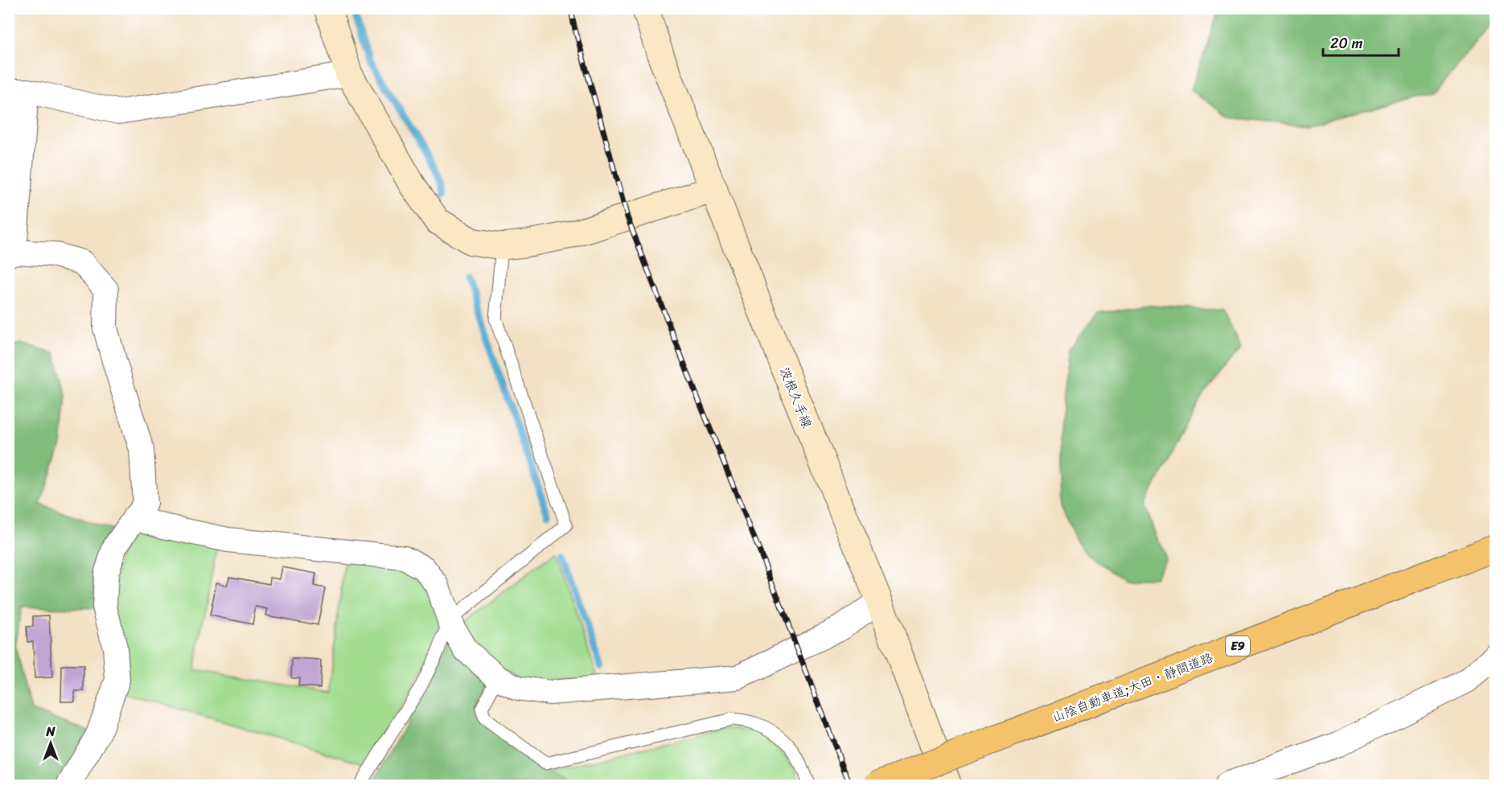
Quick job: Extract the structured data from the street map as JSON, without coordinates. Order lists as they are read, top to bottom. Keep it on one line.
{"streets":{"highway":["E9","山陰自動車道;大田・静間道路"],"main road":["波根久手線"]},"scale_bar":"20 m","north":"top"}
